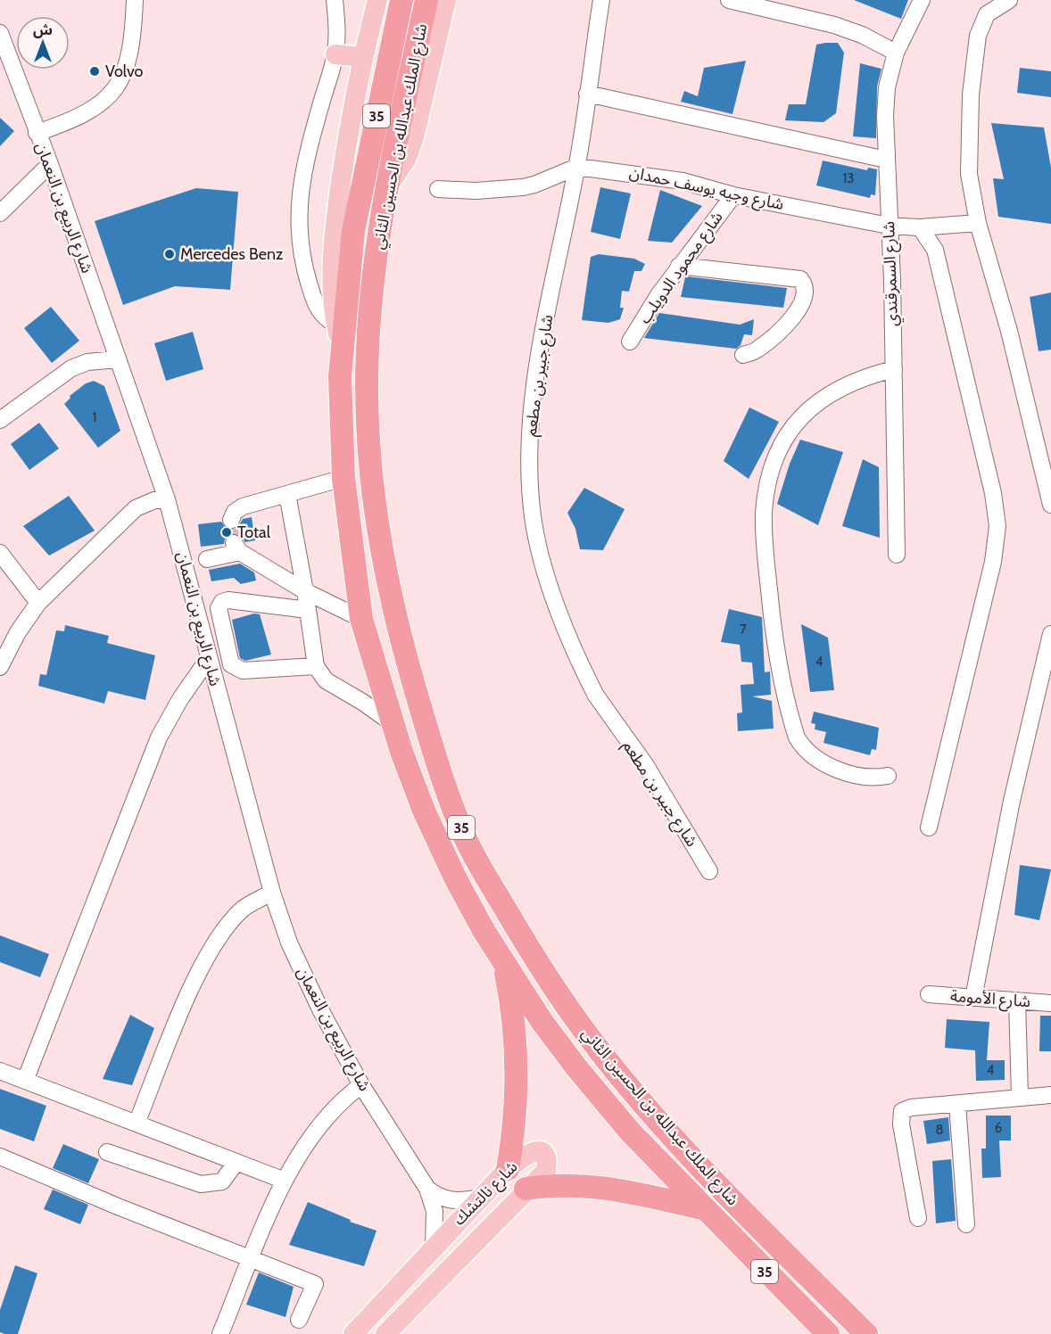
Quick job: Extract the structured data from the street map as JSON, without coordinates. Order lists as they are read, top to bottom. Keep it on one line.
{"streets":{"highway":["35","شارع الملك عبدالله بن الحسين الثاني"],"main road":["شارع نالتشك"],"street":["شارع وجيه يوسف حمدان","شارع الربيع بن النعمان","شارع محمود الدويلب","شارع السمرقندي","شارع جبير بن مطعم","شارع الأمومة"]},"crossings":[["شارع وجيه يوسف حمدان","شارع محمود الدويلب"],["شارع وجيه يوسف حمدان","شارع السمرقندي"],["شارع وجيه يوسف حمدان","شارع جبير بن مطعم"],["شارع الربيع بن النعمان","شارع نالتشك"]],"places":["Volvo","Mercedes Benz","Total"],"house_numbers":["13","1","7","4","4","6","8"],"north":"top"}
